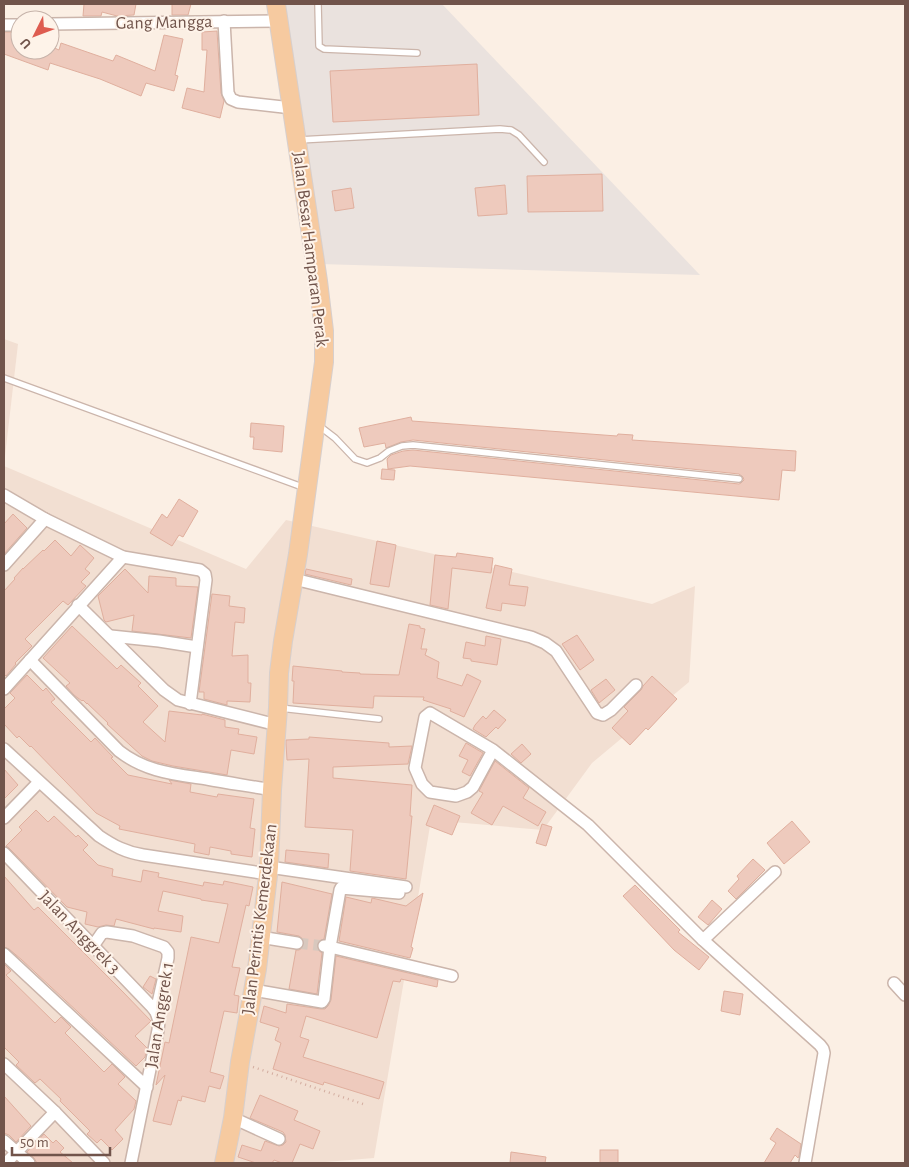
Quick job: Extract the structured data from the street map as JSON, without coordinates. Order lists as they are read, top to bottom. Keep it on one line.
{"streets":{"main road":["Jalan Besar Hamparan Perak","Jalan Perintis Kemerdekaan"],"street":["Gang Mangga","Jalan Anggrek 3","Jalan Anggrek 1"]},"crossings":[["Gang Mangga","Jalan Besar Hamparan Perak"],["Jalan Besar Hamparan Perak","Jalan Perintis Kemerdekaan"],["Jalan Anggrek 3","Jalan Anggrek 1"]],"scale_bar":"50 m","north":"bottom left"}
